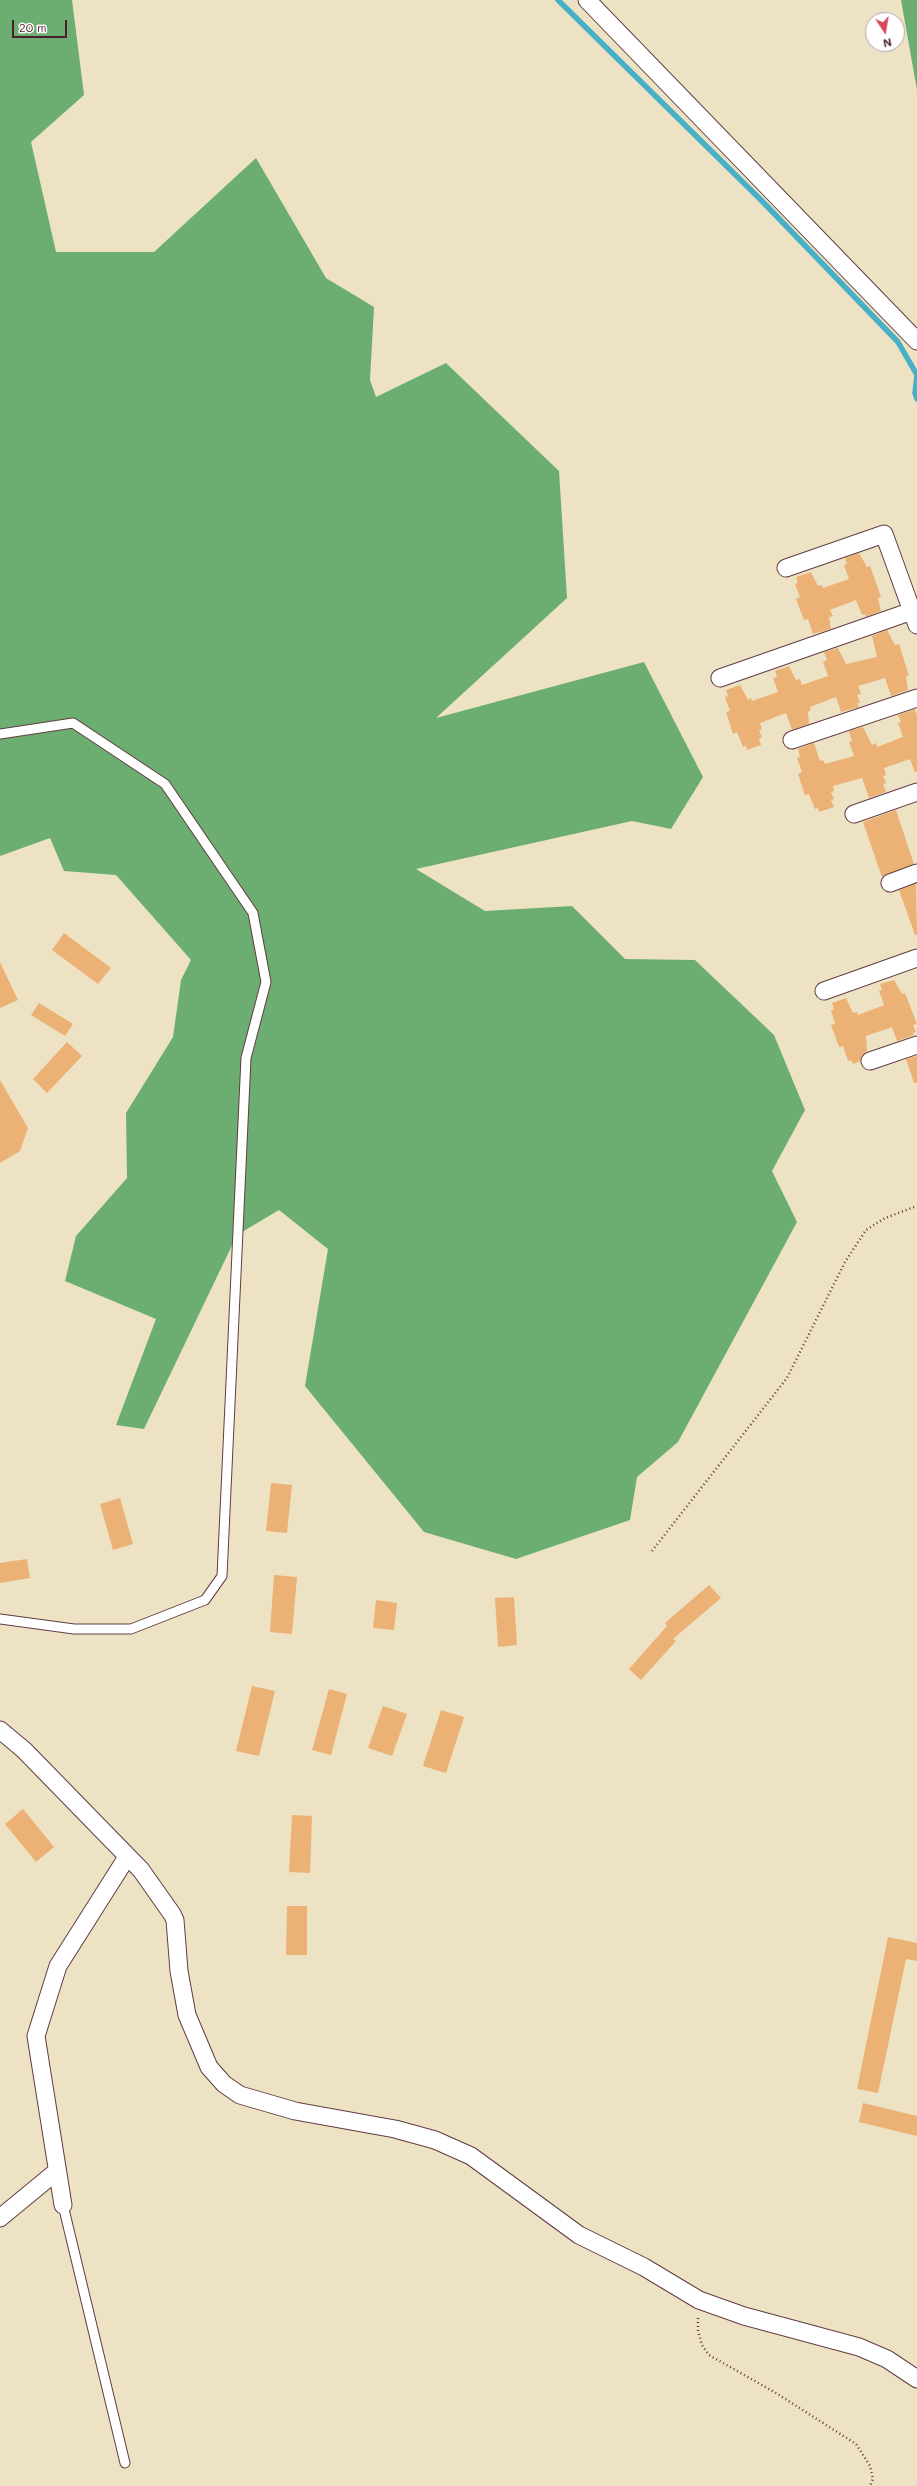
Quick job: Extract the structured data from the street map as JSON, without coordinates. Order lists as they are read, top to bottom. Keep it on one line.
{"scale_bar":"20 m","north":"bottom"}
